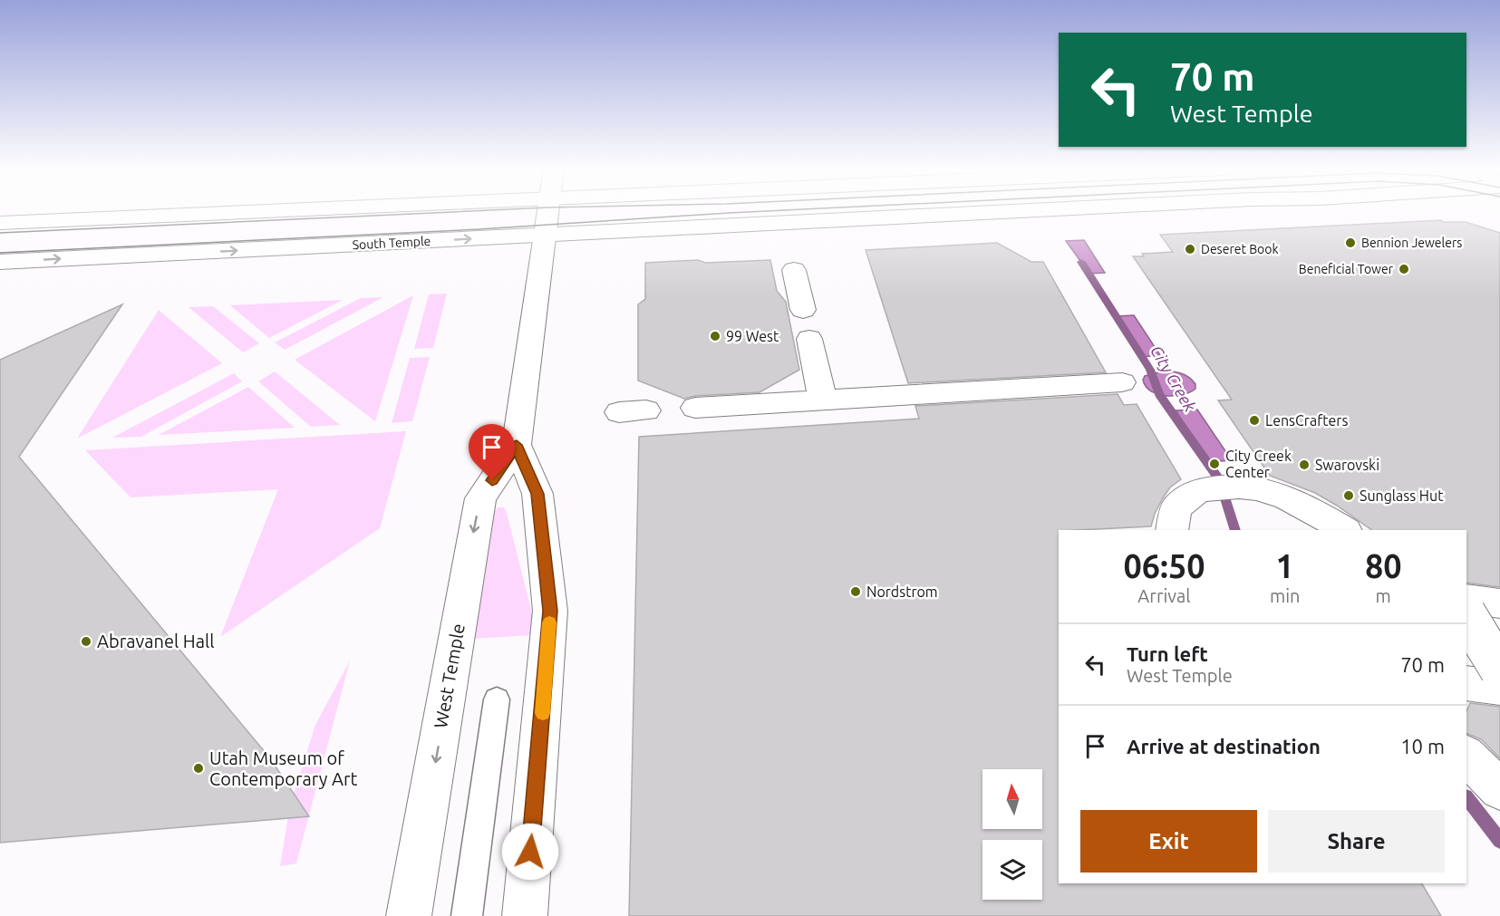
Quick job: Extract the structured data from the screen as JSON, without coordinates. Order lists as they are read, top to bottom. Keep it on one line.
{"streets":{"street":["South Temple","West Temple"]},"crossings":[["South Temple","West Temple"]],"water":["City Creek"],"places":["Bennion Jewelers","Deseret Book","Beneficial Tower","99 West","LensCrafters","City Creek Center","Swarovski","Sunglass Hut","Nordstrom","Abravanel Hall","Utah Museum of Contemporary Art"],"north":"top","page":{"turn":["70 m","West Temple"],"eta":["06:50","Arrival","1","min","80","m"],"list":[{"name":"Turn left","note":"West Temple","value":"70 m"},{"name":"Arrive at destination","value":"10 m"}],"buttons":["Exit","Share"]}}
